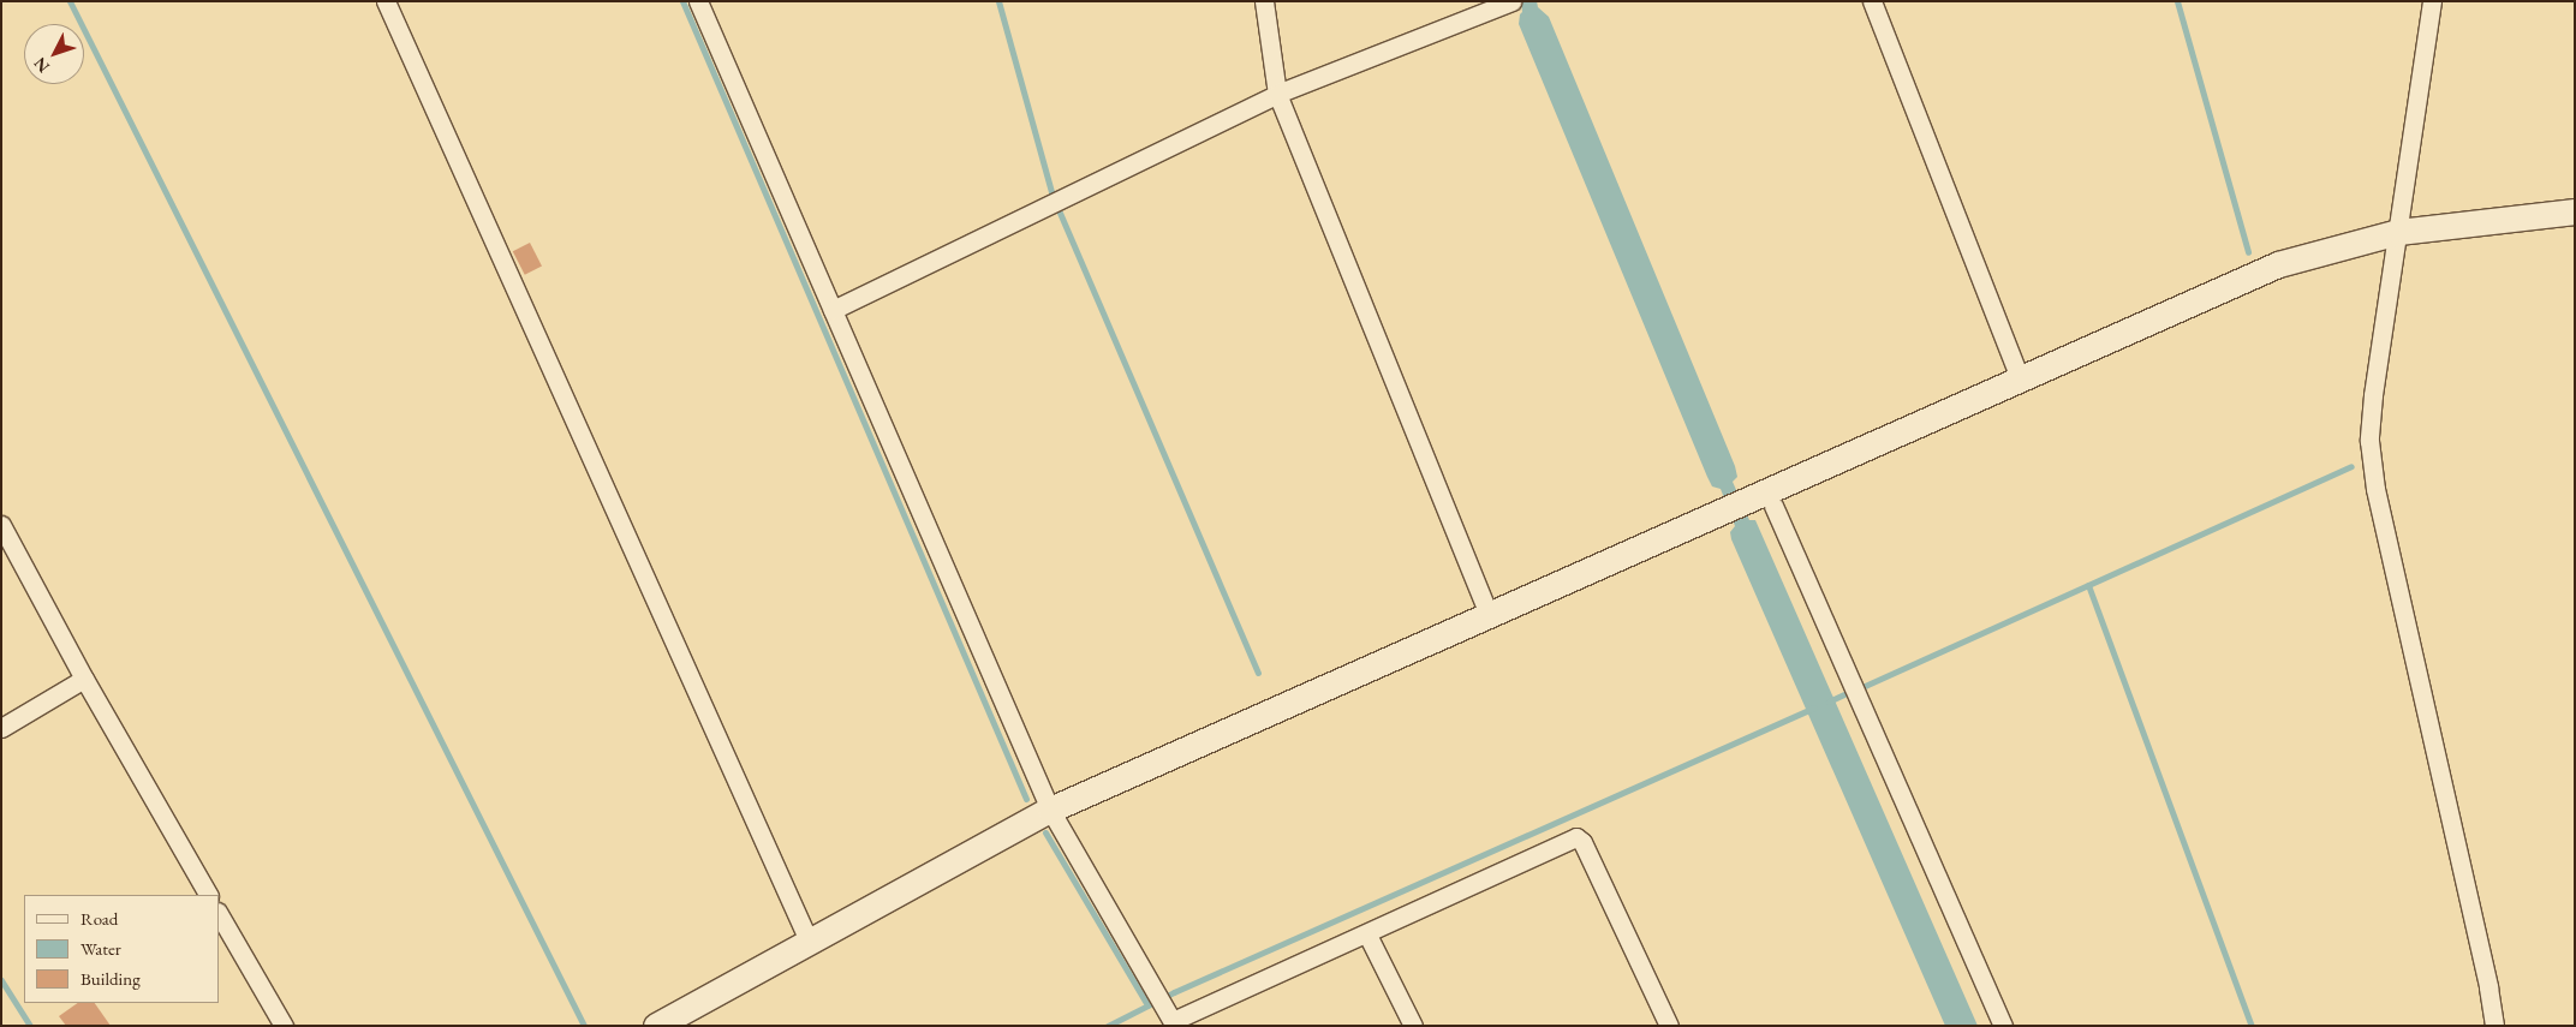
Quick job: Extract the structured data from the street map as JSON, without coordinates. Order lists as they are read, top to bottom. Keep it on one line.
{"legend":["Road","Water","Building"],"north":"bottom left"}
